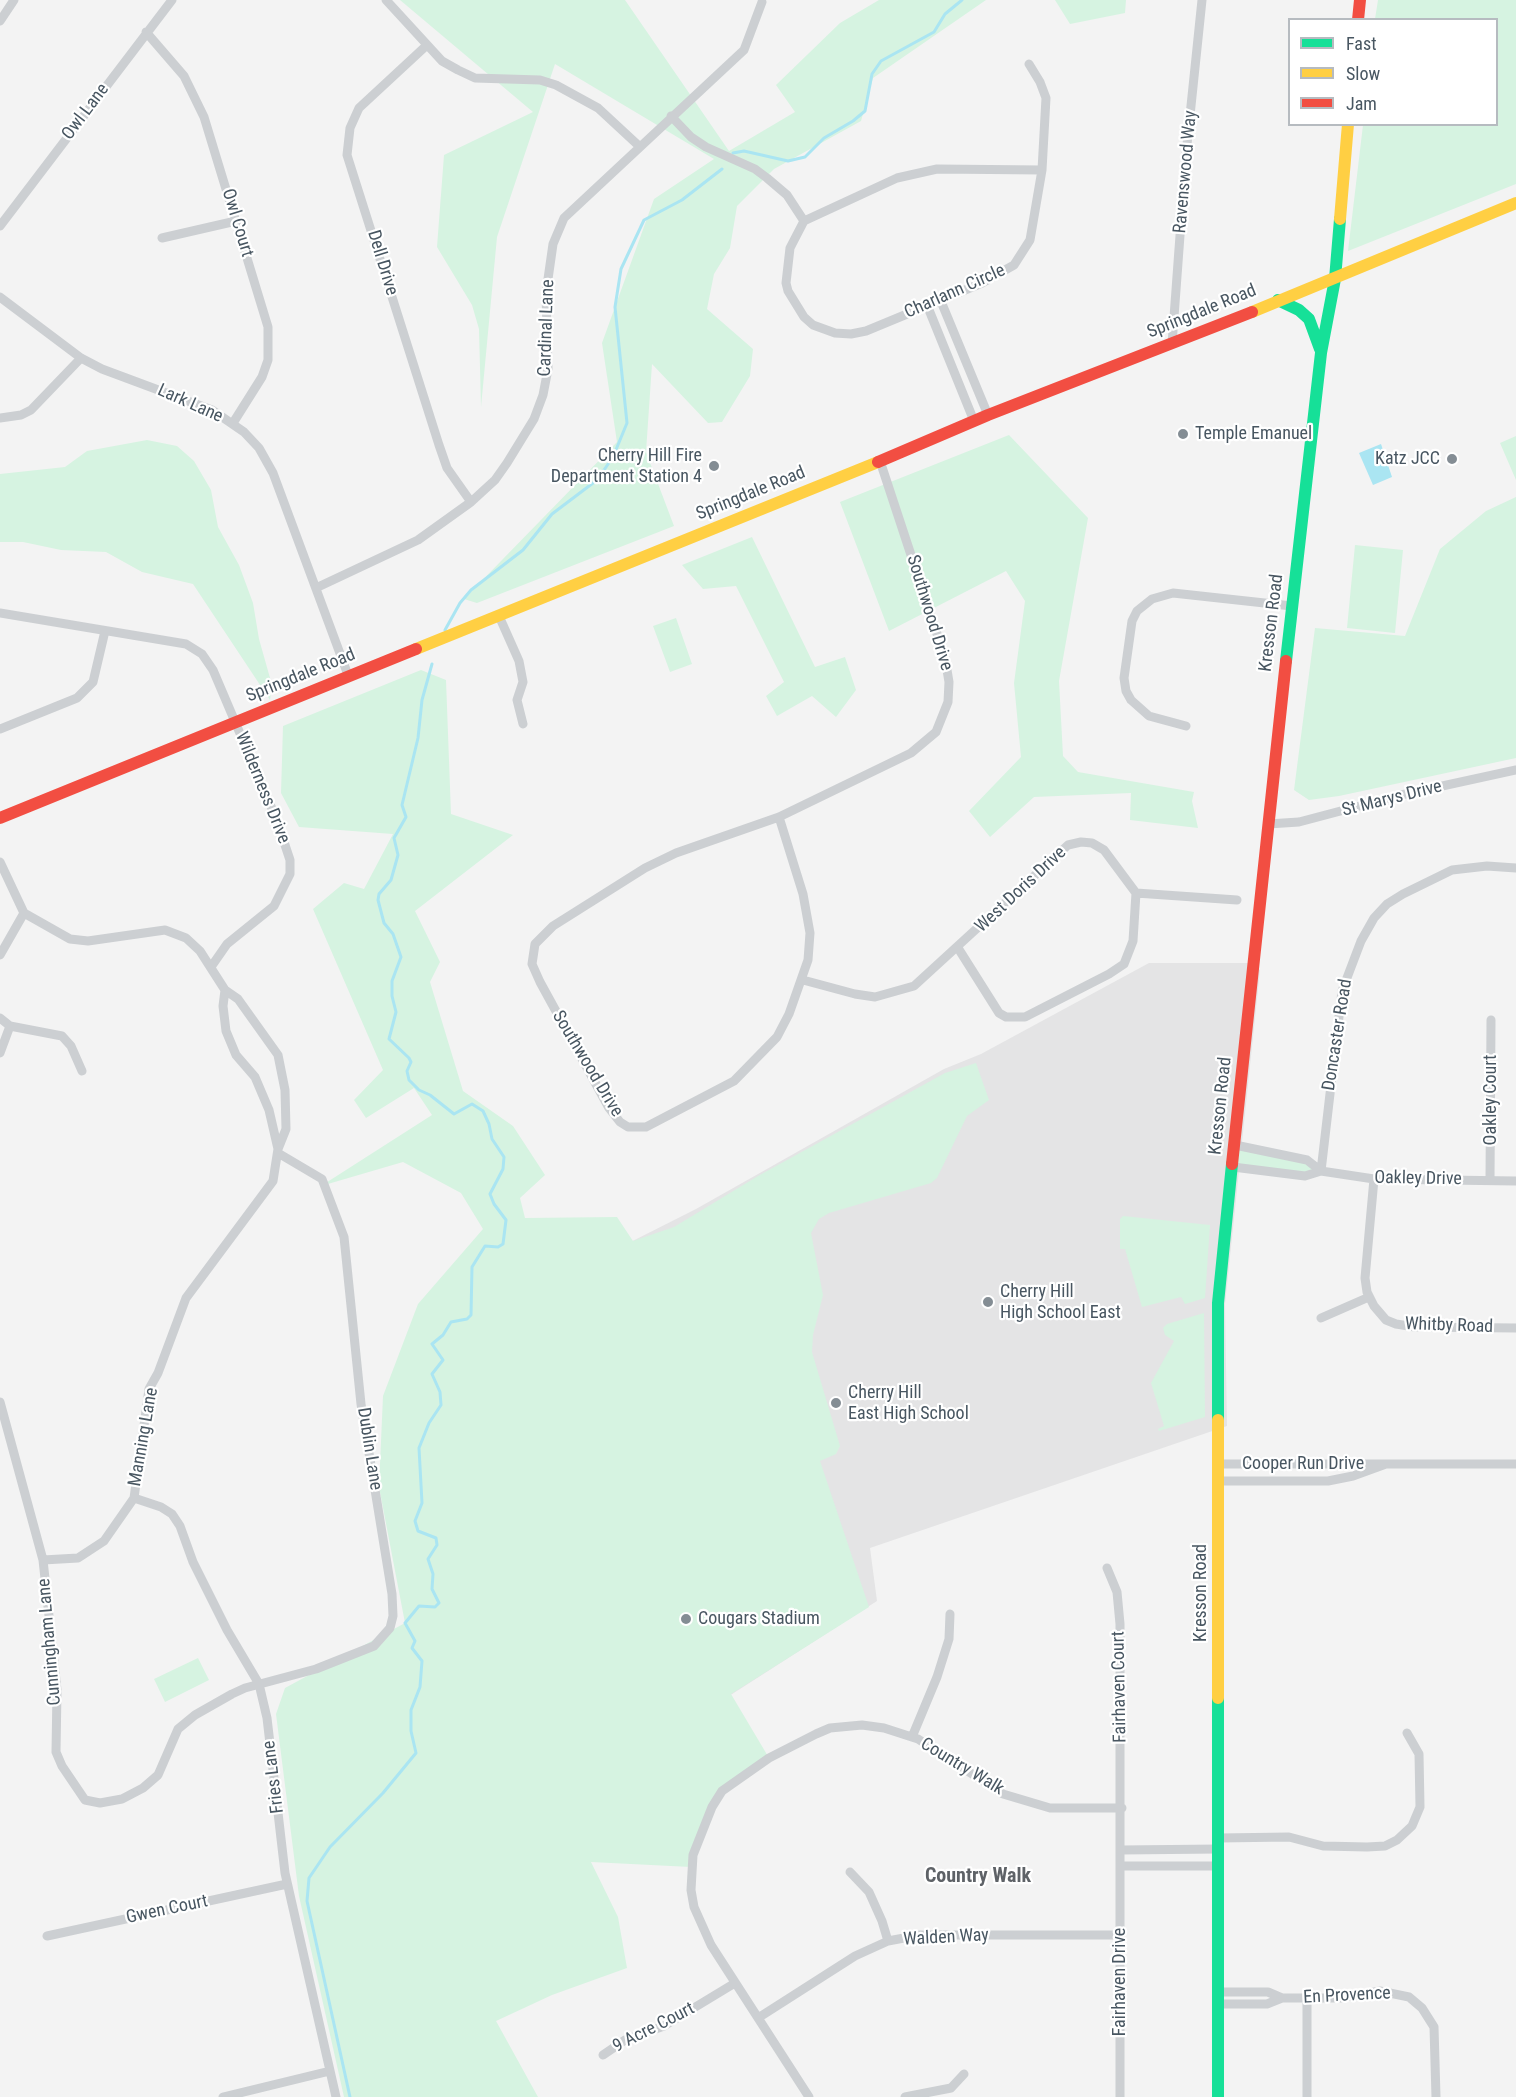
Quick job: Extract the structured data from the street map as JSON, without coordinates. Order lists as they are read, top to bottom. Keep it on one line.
{"streets":{"street":["Owl Lane","Ravenswood Way","Owl Court","Dell Drive","Charlann Circle","Springdale Road","Cardinal Lane","Lark Lane","Southwood Drive","Kresson Road","Wilderness Drive","St Marys Drive","West Doris Drive","Doncaster Road","Oakley Court","Oakley Drive","Whitby Road","Manning Lane","Dublin Lane","Cooper Run Drive","Cunningham Lane","Fairhaven Court","Country Walk","Fries Lane","Gwen Court","Walden Way","Fairhaven Drive","En Provence","9 Acre Court"]},"crossings":[["Owl Lane","Owl Court"],["Ravenswood Way","Springdale Road"],["Owl Court","Lark Lane"],["Dell Drive","Cardinal Lane"],["Springdale Road","Lark Lane"],["Springdale Road","Southwood Drive"],["Springdale Road","Kresson Road"],["Springdale Road","Wilderness Drive"],["Cardinal Lane","Lark Lane"],["Southwood Drive","West Doris Drive"],["Kresson Road","St Marys Drive"],["Kresson Road","Cooper Run Drive"],["Kresson Road","En Provence"],["Wilderness Drive","Manning Lane"],["Doncaster Road","Oakley Drive"],["Oakley Court","Oakley Drive"],["Manning Lane","Dublin Lane"],["Manning Lane","Cunningham Lane"],["Manning Lane","Fries Lane"],["Dublin Lane","Cunningham Lane"],["Dublin Lane","Fries Lane"],["Cunningham Lane","Fries Lane"],["Fairhaven Court","Country Walk"],["Country Walk","Walden Way"],["Country Walk","9 Acre Court"],["Fries Lane","Gwen Court"],["Walden Way","Fairhaven Drive"]],"districts":["Country Walk"],"places":["Temple Emanuel","Katz JCC","Cherry Hill Fire Department Station 4","Cherry Hill High School East","Cherry Hill East High School","Cougars Stadium"],"legend":["Fast","Slow","Jam"]}
